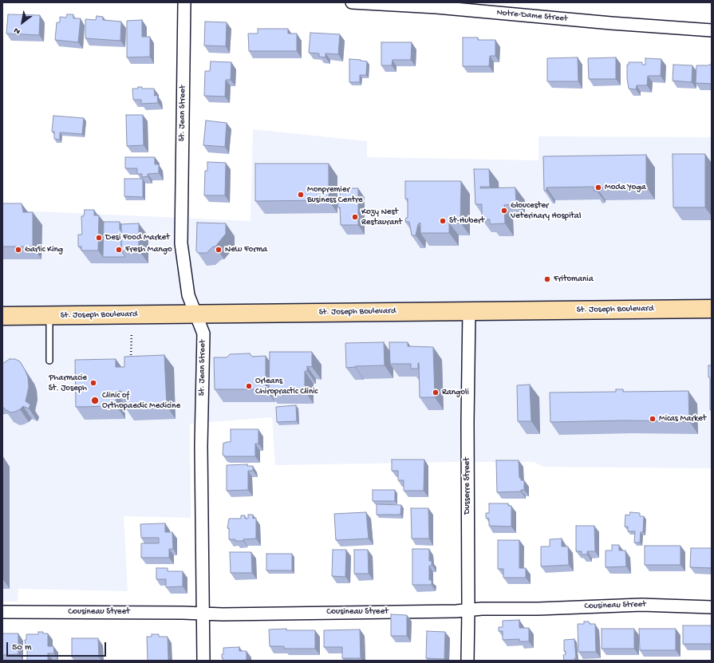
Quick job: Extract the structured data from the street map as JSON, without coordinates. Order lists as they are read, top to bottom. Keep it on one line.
{"streets":{"main road":["St. Joseph Boulevard"],"street":["Notre-Dame Street","St. Jean Street","Dusserre Street","Cousineau Street"]},"crossings":[["St. Jean Street","St. Joseph Boulevard"],["St. Jean Street","Cousineau Street"],["St. Joseph Boulevard","Dusserre Street"],["Dusserre Street","Cousineau Street"]],"places":["Moda Yoga","Monpremier Business Centre","Gloucester Veterinary Hospital","Kozy Nest Restaurant","St-Hubert","Desi Food Market","Garlic King","Fresh Mango","New Forma","Fritomania","Pharmacie St. Joseph","Orleans Chiropractic Clinic","Rangoli","Clinic of Orthopaedic Medicine","Micas Market"],"scale_bar":"50 m","north":"bottom left"}
